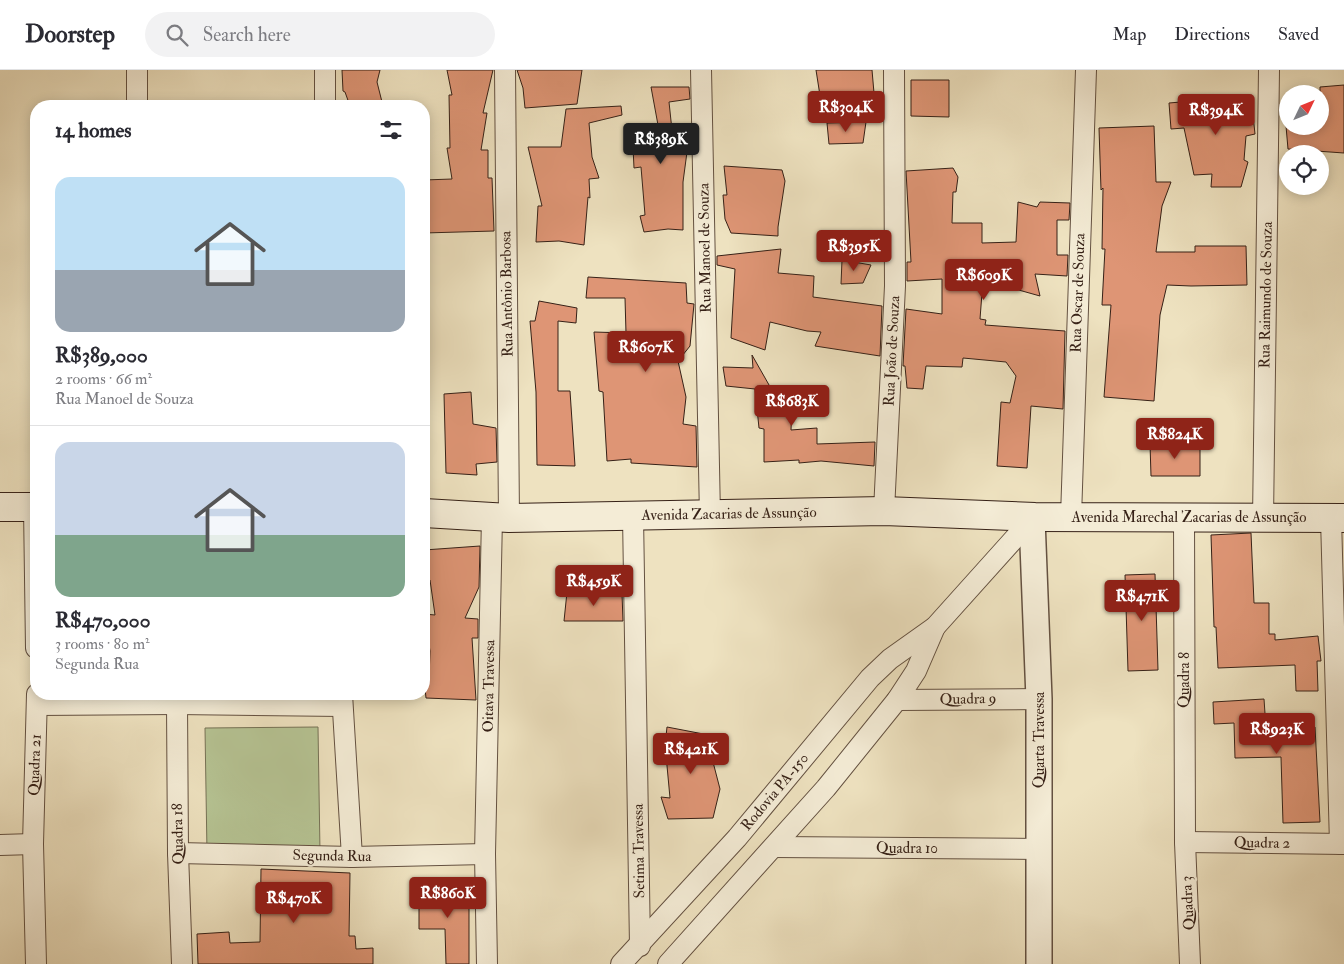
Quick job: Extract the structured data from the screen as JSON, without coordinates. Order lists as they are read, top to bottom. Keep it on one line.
{"streets":{"main road":["Avenida Zacarias de Assunção","Avenida Marechal Zacarias de Assunção"],"street":["Rua Manoel de Souza","Rua Oscar de Souza","Rua Antônio Barbosa","Rua Raimundo de Souza","Rua João de Souza","Quadra 8","Oitava Travessa","Quadra 9","Quarta Travessa","Quadra 21","Rodovia PA-150","Quadra 18","Quadra 2","Quadra 10","Setima Travessa","Segunda Rua","Quadra 3"]},"crossings":[["Rua Manoel de Souza","Avenida Zacarias de Assunção"],["Rua Oscar de Souza","Avenida Marechal Zacarias de Assunção"],["Rua Antônio Barbosa","Avenida Zacarias de Assunção"],["Rua Antônio Barbosa","Oitava Travessa"],["Rua Raimundo de Souza","Avenida Marechal Zacarias de Assunção"],["Rua João de Souza","Avenida Zacarias de Assunção"],["Avenida Zacarias de Assunção","Avenida Marechal Zacarias de Assunção"],["Avenida Zacarias de Assunção","Oitava Travessa"],["Avenida Zacarias de Assunção","Quarta Travessa"],["Avenida Zacarias de Assunção","Rodovia PA-150"],["Avenida Zacarias de Assunção","Setima Travessa"],["Avenida Marechal Zacarias de Assunção","Quadra 8"],["Avenida Marechal Zacarias de Assunção","Quarta Travessa"],["Avenida Marechal Zacarias de Assunção","Rodovia PA-150"],["Quadra 8","Quadra 2"],["Quadra 8","Quadra 3"],["Oitava Travessa","Segunda Rua"],["Quadra 9","Quarta Travessa"],["Quadra 9","Rodovia PA-150"],["Quarta Travessa","Rodovia PA-150"],["Quarta Travessa","Quadra 10"],["Quadra 21","Quadra 18"],["Rodovia PA-150","Quadra 10"],["Rodovia PA-150","Setima Travessa"],["Quadra 18","Segunda Rua"],["Quadra 2","Quadra 3"]],"north":"top right","page":{"header":"Doorstep","search":"Search here","nav":["Map","Directions","Saved"],"price":["R$304K","R$394K","R$389K","R$395K","R$609K","R$607K","R$683K","R$824K","R$459K","R$471K","R$923K","R$421K","R$860K","R$470K"],"heading":"14 homes","list":[{"name":"R$389,000","note":"2 rooms · 66 m² · Rua Manoel de Souza"},{"name":"R$470,000","note":"3 rooms · 80 m² · Segunda Rua"}]}}
